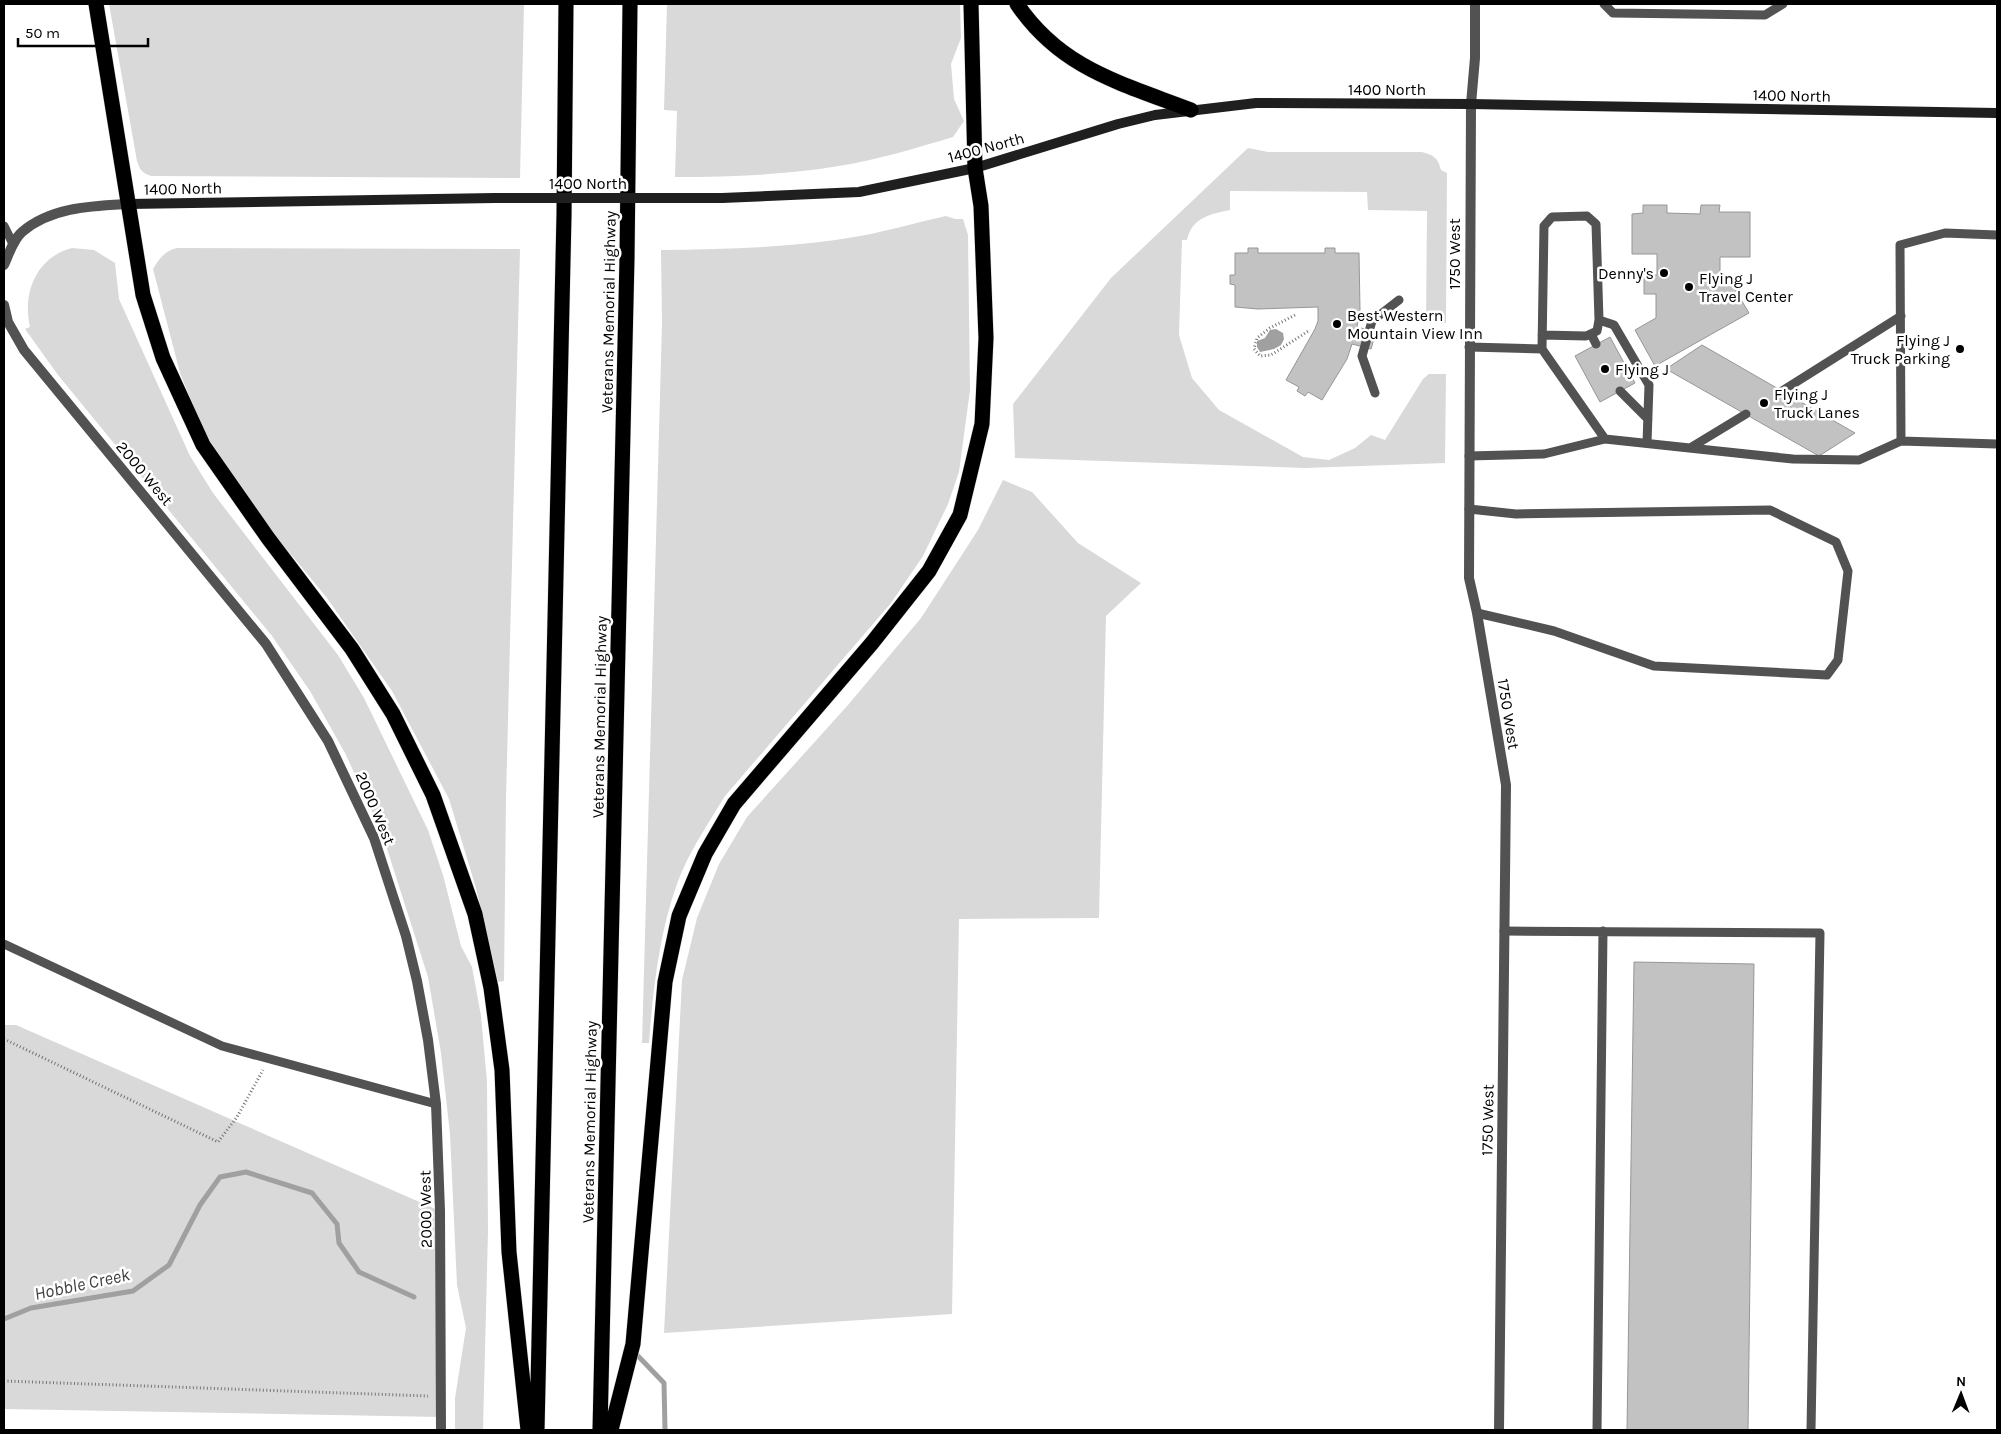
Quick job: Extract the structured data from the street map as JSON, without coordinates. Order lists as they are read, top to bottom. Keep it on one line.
{"streets":{"highway":["Veterans Memorial Highway"],"main road":["1400 North"],"street":["1750 West","2000 West"]},"crossings":[["1400 North","1750 West"]],"water":["Hobble Creek"],"places":["Denny's","Flying J Travel Center","Best Western Mountain View Inn","Flying J Truck Parking","Flying J","Flying J Truck Lanes"],"scale_bar":"50 m","north":"top"}
